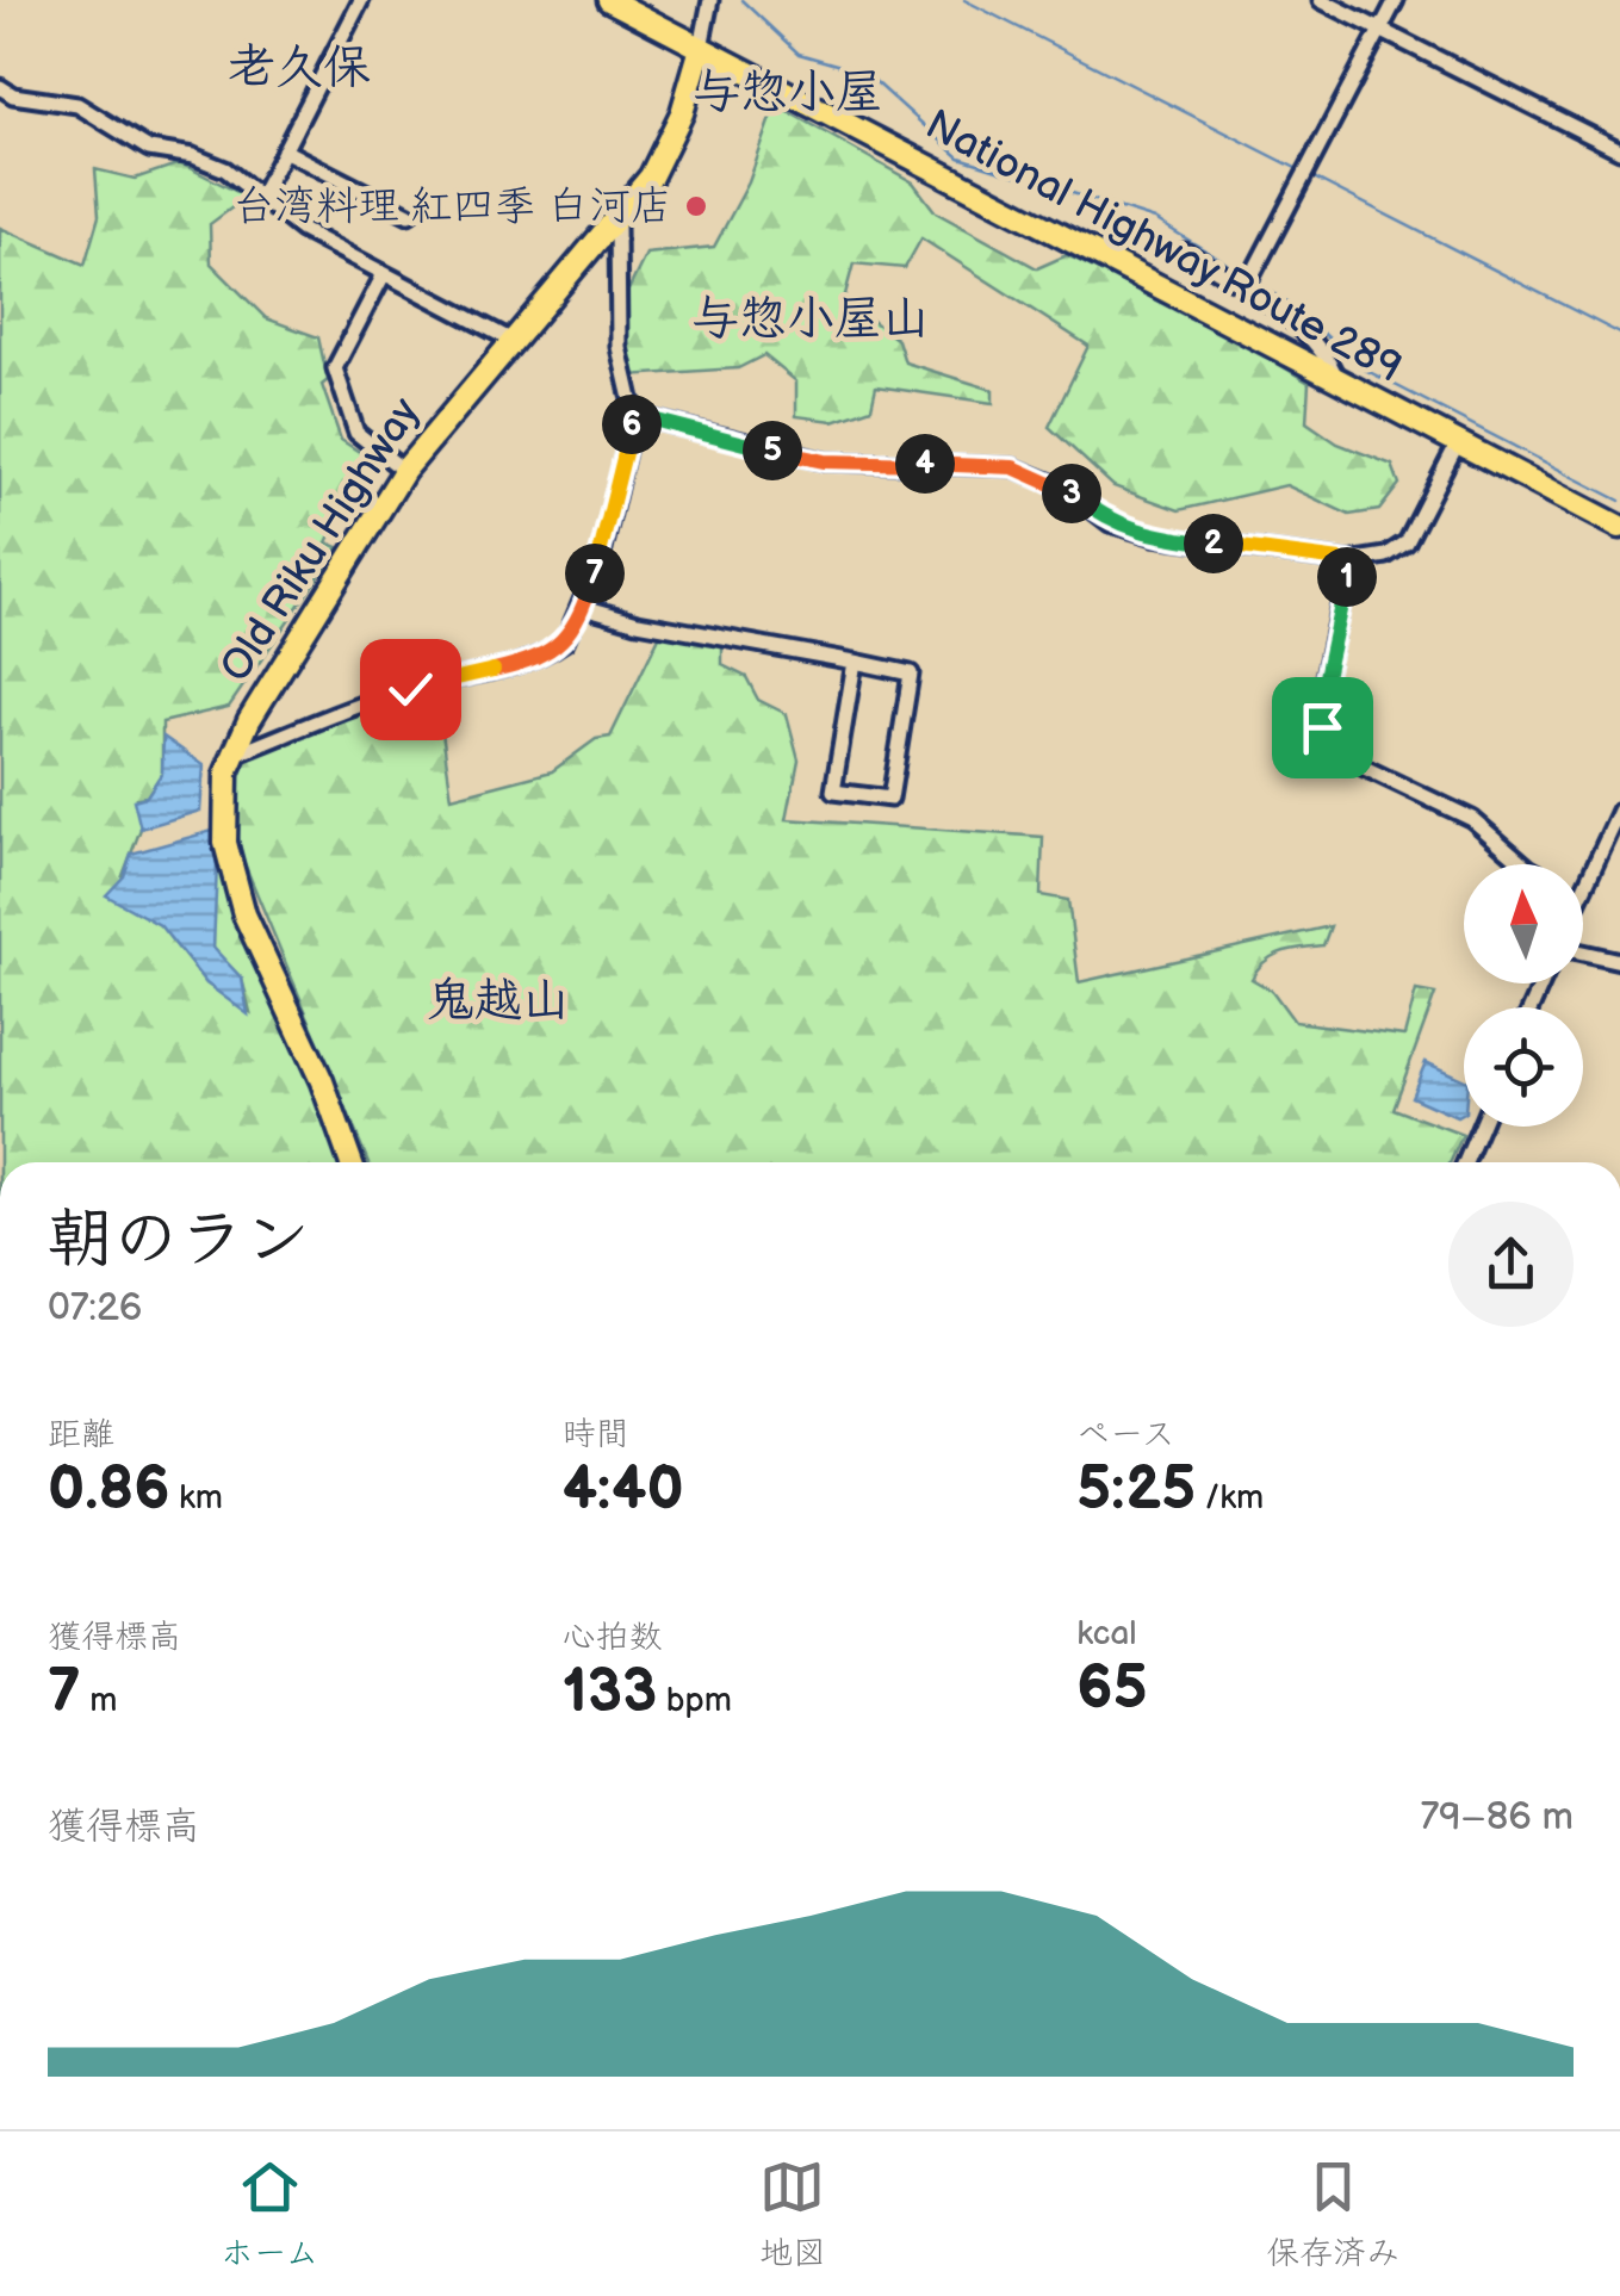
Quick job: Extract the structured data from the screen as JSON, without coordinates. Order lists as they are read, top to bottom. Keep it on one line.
{"streets":{"highway":["National Highway Route 289","Old Riku Highway"]},"crossings":[["National Highway Route 289","Old Riku Highway"]],"districts":["老久保","与惣小屋","与惣小屋山","鬼越山"],"places":["台湾料理 紅四季 白河店"],"north":"top","page":{"pins":["6","5","4","3","2","7","1"],"heading":["朝のラン","07:26"],"stats":[["距離","0.86 km"],["時間","4:40"],["ペース","5:25 /km"],["獲得標高","7 m"],["心拍数","133 bpm"],["kcal","65"]],"chart":["獲得標高","79–86 m"],"tabs":["ホーム","地図","保存済み"]}}
